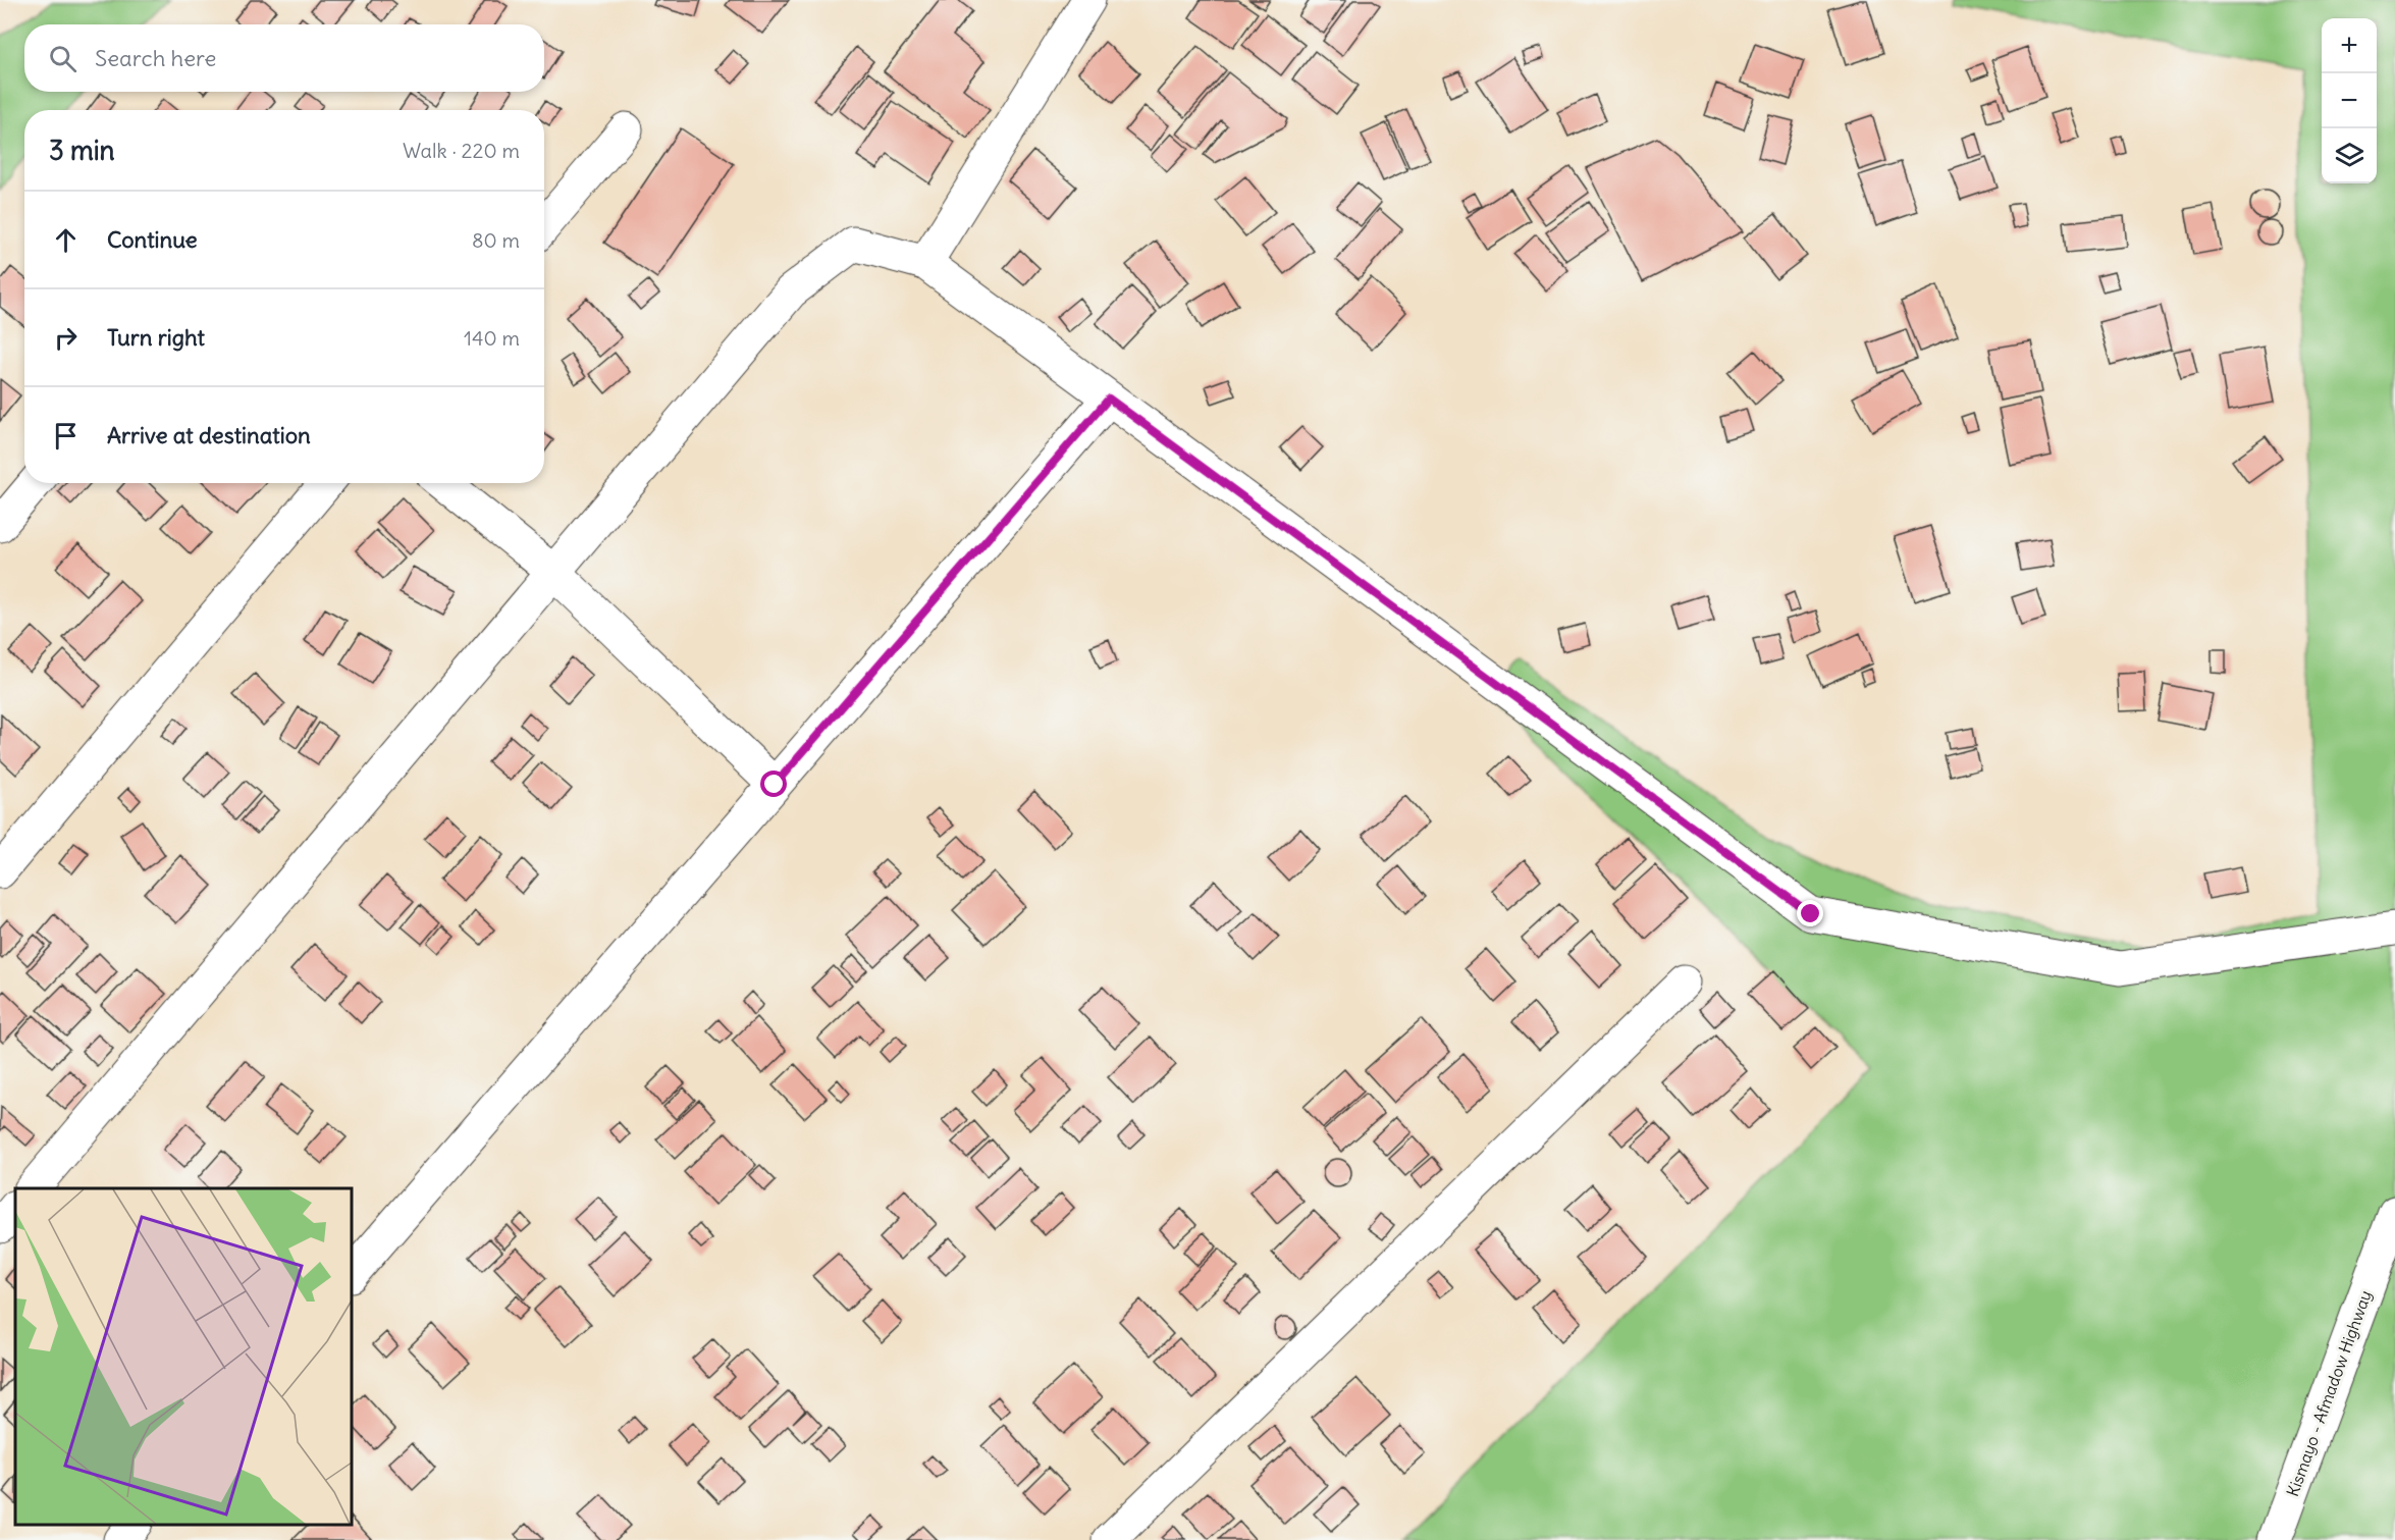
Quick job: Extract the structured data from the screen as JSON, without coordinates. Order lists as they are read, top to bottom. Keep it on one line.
{"streets":{"street":["Kismayo - Afmadow Highway"]},"page":{"map_buttons":["+","−"],"search":"Search here","heading":["3 min","Walk · 220 m"],"list":[["Continue","80 m"],["Turn right","140 m"],"Arrive at destination"]}}
